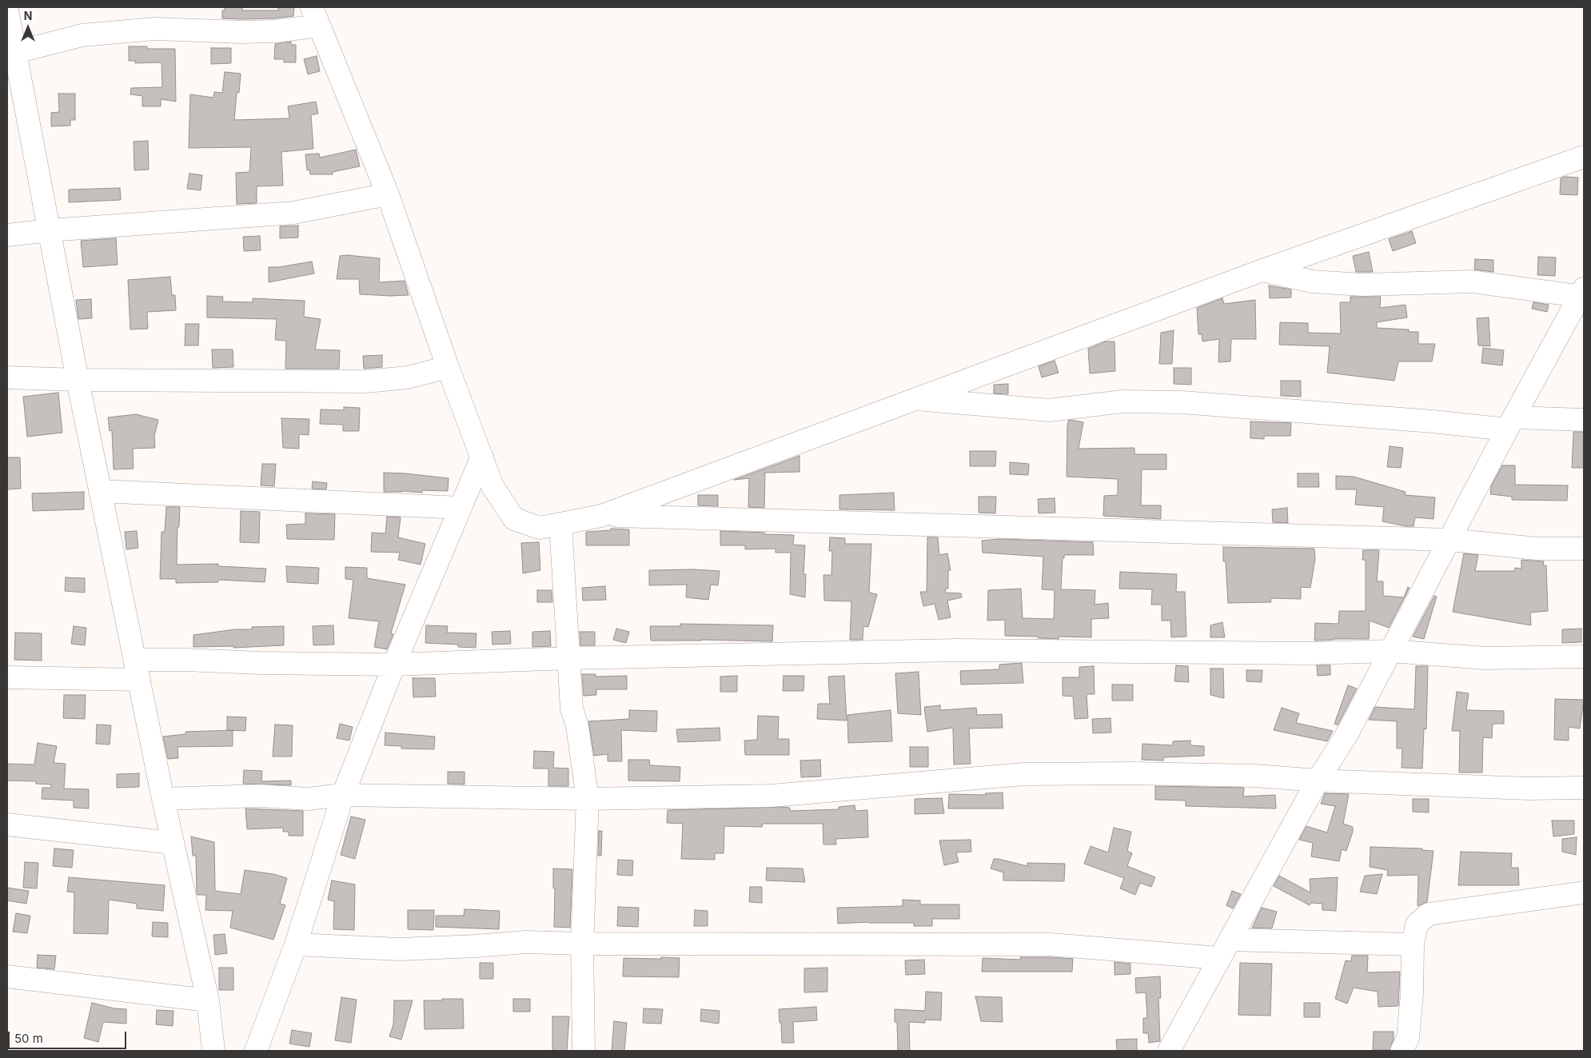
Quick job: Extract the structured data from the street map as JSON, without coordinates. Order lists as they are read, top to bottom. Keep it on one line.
{"scale_bar":"50 m","north":"top"}
